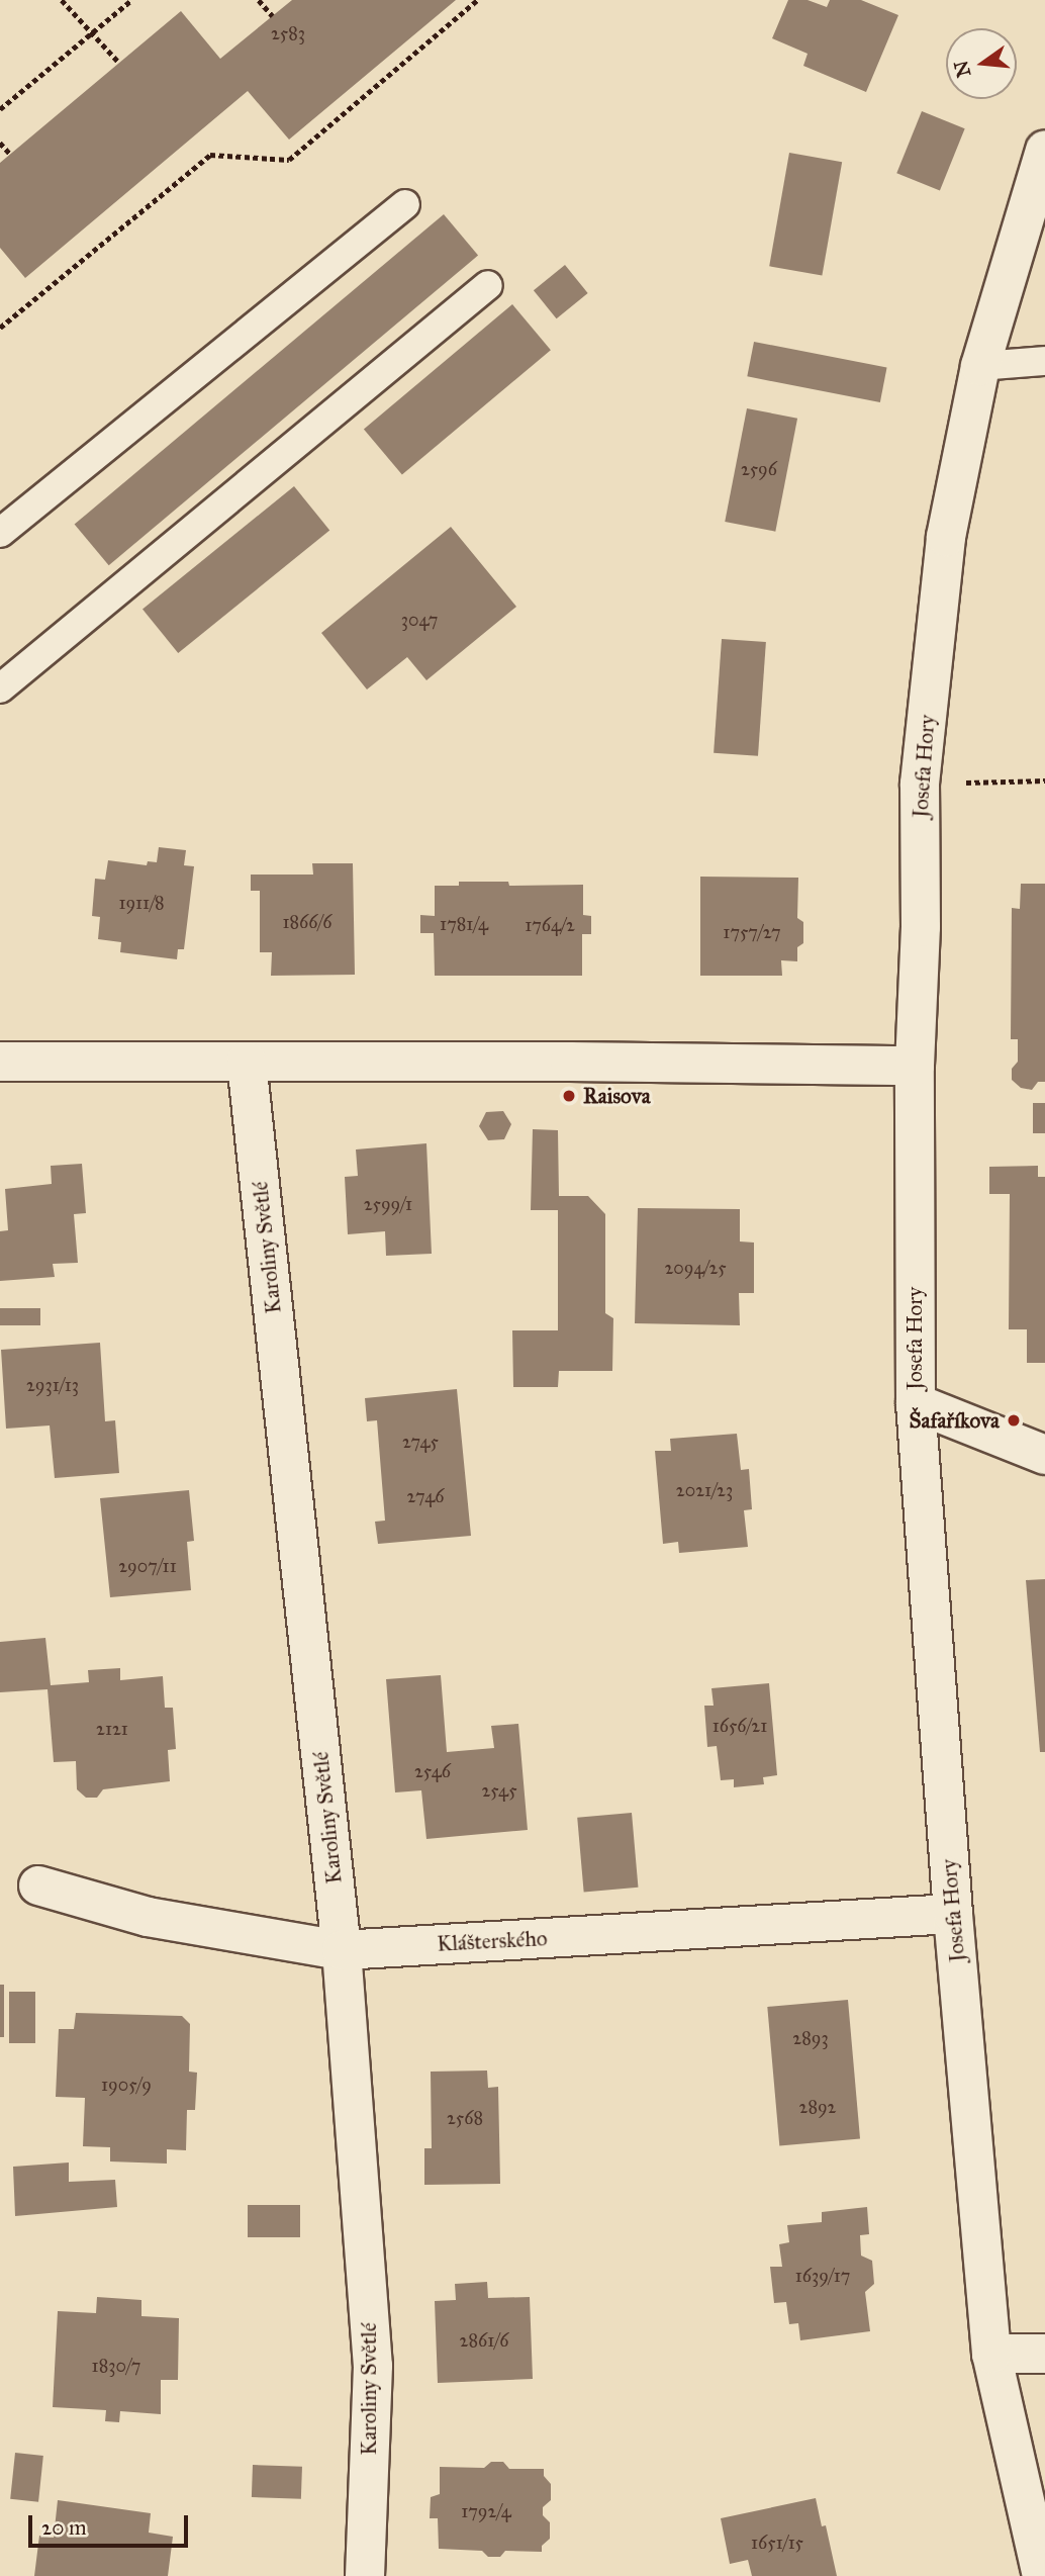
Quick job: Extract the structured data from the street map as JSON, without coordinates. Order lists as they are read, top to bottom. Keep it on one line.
{"streets":{"street":["Josefa Hory","Karoliny Světlé","Klášterského"]},"crossings":[["Josefa Hory","Klášterského"],["Karoliny Světlé","Klášterského"]],"places":["Raisova","Šafaříkova"],"house_numbers":["2583","2596","3047","1911/8","1866/6","1781/4","1764/2","1757/27","2599/1","2094/25","2931/13","2745","2021/23","2746","2907/11","1656/21","2121","2546","2545","2893","1905/9","2892","2568","1639/17","2861/6","1830/7","1792/4","1651/15"],"scale_bar":"20 m","north":"left"}
